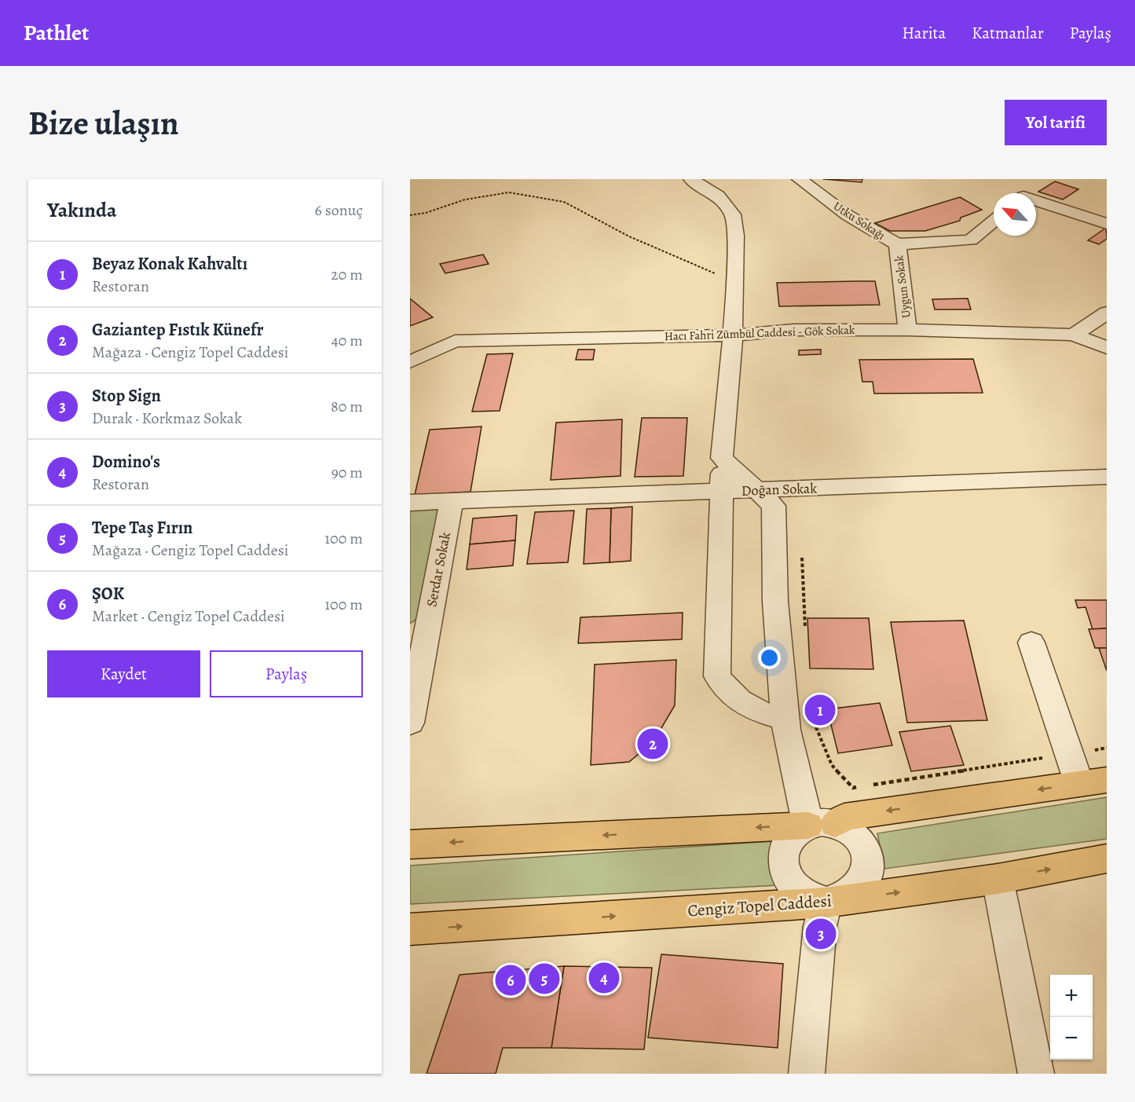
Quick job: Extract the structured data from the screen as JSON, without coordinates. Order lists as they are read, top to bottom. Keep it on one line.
{"streets":{"main road":["Cengiz Topel Caddesi"],"street":["Utku Sokağı","Uygun Sokak","Hacı Fahri Zümbül Caddesi - Gök Sokak","Doğan Sokak","Serdar Sokak"]},"crossings":[["Utku Sokağı","Uygun Sokak"],["Uygun Sokak","Hacı Fahri Zümbül Caddesi - Gök Sokak"],["Doğan Sokak","Serdar Sokak"]],"north":"top left","page":{"header":"Pathlet","nav":["Harita","Katmanlar","Paylaş"],"buttons":["Yol tarifi",["Kaydet","Paylaş"]],"title":"Bize ulaşın","heading":["Yakında","6 sonuç"],"list":[{"mark":"1","name":"Beyaz Konak Kahvaltı","note":"Restoran","value":"20 m"},{"mark":"2","name":"Gaziantep Fıstık Künefr","note":"Mağaza · Cengiz Topel Caddesi","value":"40 m"},{"mark":"3","name":"Stop Sign","note":"Durak · Korkmaz Sokak","value":"80 m"},{"mark":"4","name":"Domino's","note":"Restoran","value":"90 m"},{"mark":"5","name":"Tepe Taş Fırın","note":"Mağaza · Cengiz Topel Caddesi","value":"100 m"},{"mark":"6","name":"ŞOK","note":"Market · Cengiz Topel Caddesi","value":"100 m"}],"pins":["1","2","3","4","5","6"],"map_buttons":["+","−"]}}
